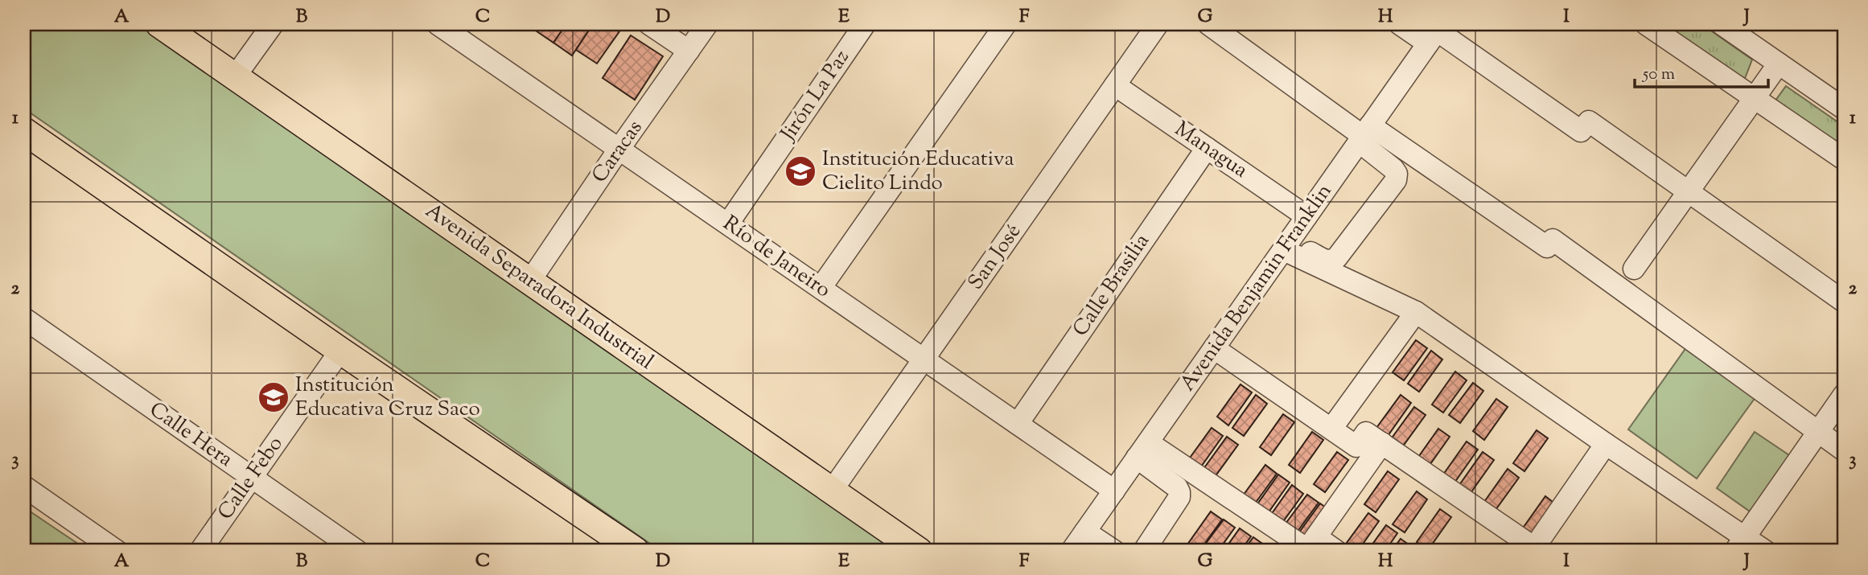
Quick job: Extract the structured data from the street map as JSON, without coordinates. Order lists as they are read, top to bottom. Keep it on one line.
{"streets":{"main road":["Avenida Separadora Industrial"],"street":["Jirón La Paz","Managua","Caracas","Río de Janeiro","San José","Calle Brasilia","Avenida Benjamin Franklin","Calle Hera","Calle Febo"]},"crossings":[["Jirón La Paz","Río de Janeiro"],["Managua","San José"],["Managua","Calle Brasilia"],["Managua","Avenida Benjamin Franklin"],["Caracas","Río de Janeiro"],["Caracas","Avenida Separadora Industrial"],["Río de Janeiro","San José"],["Río de Janeiro","Calle Brasilia"],["Río de Janeiro","Avenida Benjamin Franklin"],["San José","Avenida Separadora Industrial"],["Calle Hera","Calle Febo"]],"places":{"school or university":["Institución Educativa Cielito Lindo","Institución Educativa Cruz Saco"]},"scale_bar":"50 m","grid":{"columns":["A","B","C","D","E","F","G","H","I","J"],"rows":["1","2","3"]}}
